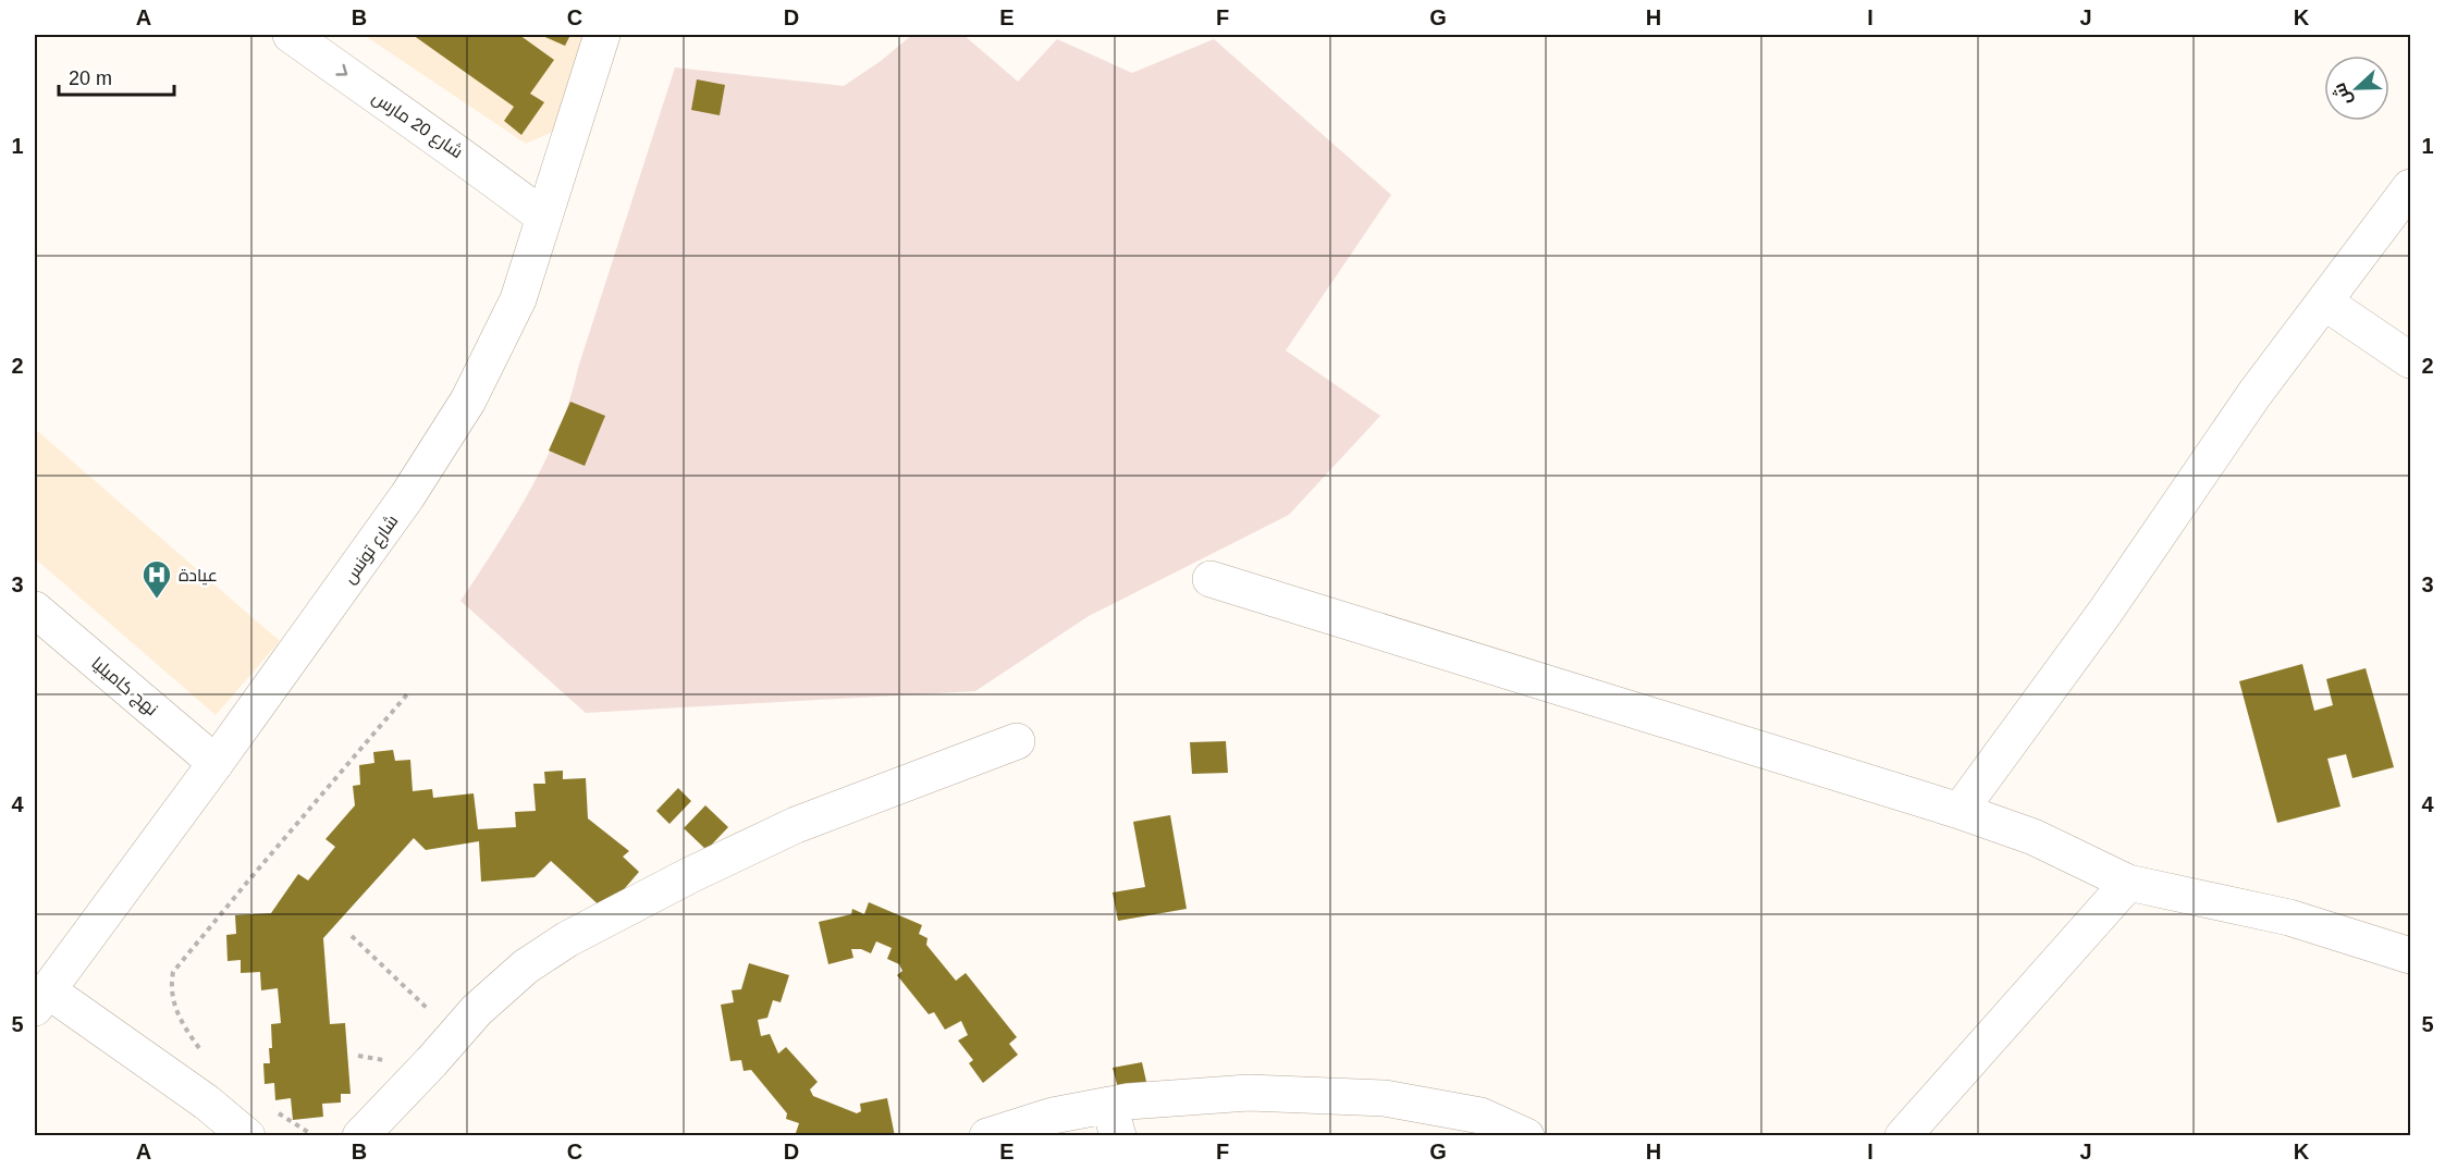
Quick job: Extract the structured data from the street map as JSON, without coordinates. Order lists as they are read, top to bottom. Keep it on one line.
{"streets":{"street":["شارع 20 مارس","شارع تونس","نهج كاميليا"]},"crossings":[["شارع 20 مارس","شارع تونس"],["شارع تونس","نهج كاميليا"]],"one_way":["شارع 20 مارس"],"places":{"hospital":["عيادة"]},"scale_bar":"20 m","north":"left","grid":{"columns":["A","B","C","D","E","F","G","H","I","J","K"],"rows":["1","2","3","4","5"]}}
